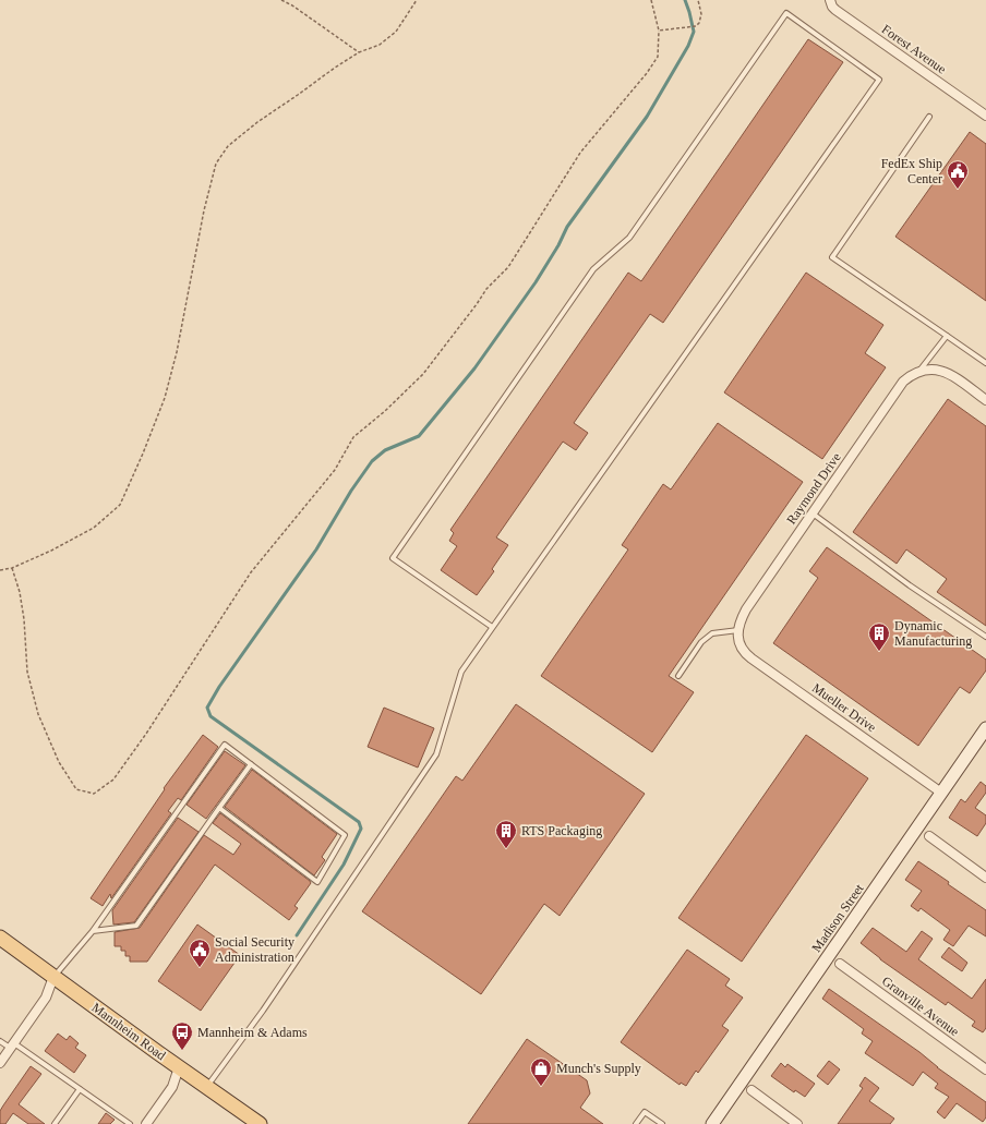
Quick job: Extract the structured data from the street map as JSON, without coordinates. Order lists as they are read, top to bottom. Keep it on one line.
{"streets":{"main road":["Mannheim Road"],"street":["Forest Avenue","Raymond Drive","Mueller Drive","Madison Street","Granville Avenue"]},"crossings":[["Raymond Drive","Mueller Drive"],["Mueller Drive","Madison Street"]],"places":{"public building":["FedEx Ship Center","Social Security Administration"],"building":["Dynamic Manufacturing","RTS Packaging"],"bus stop":["Mannheim & Adams"],"shop":["Munch's Supply"]}}
